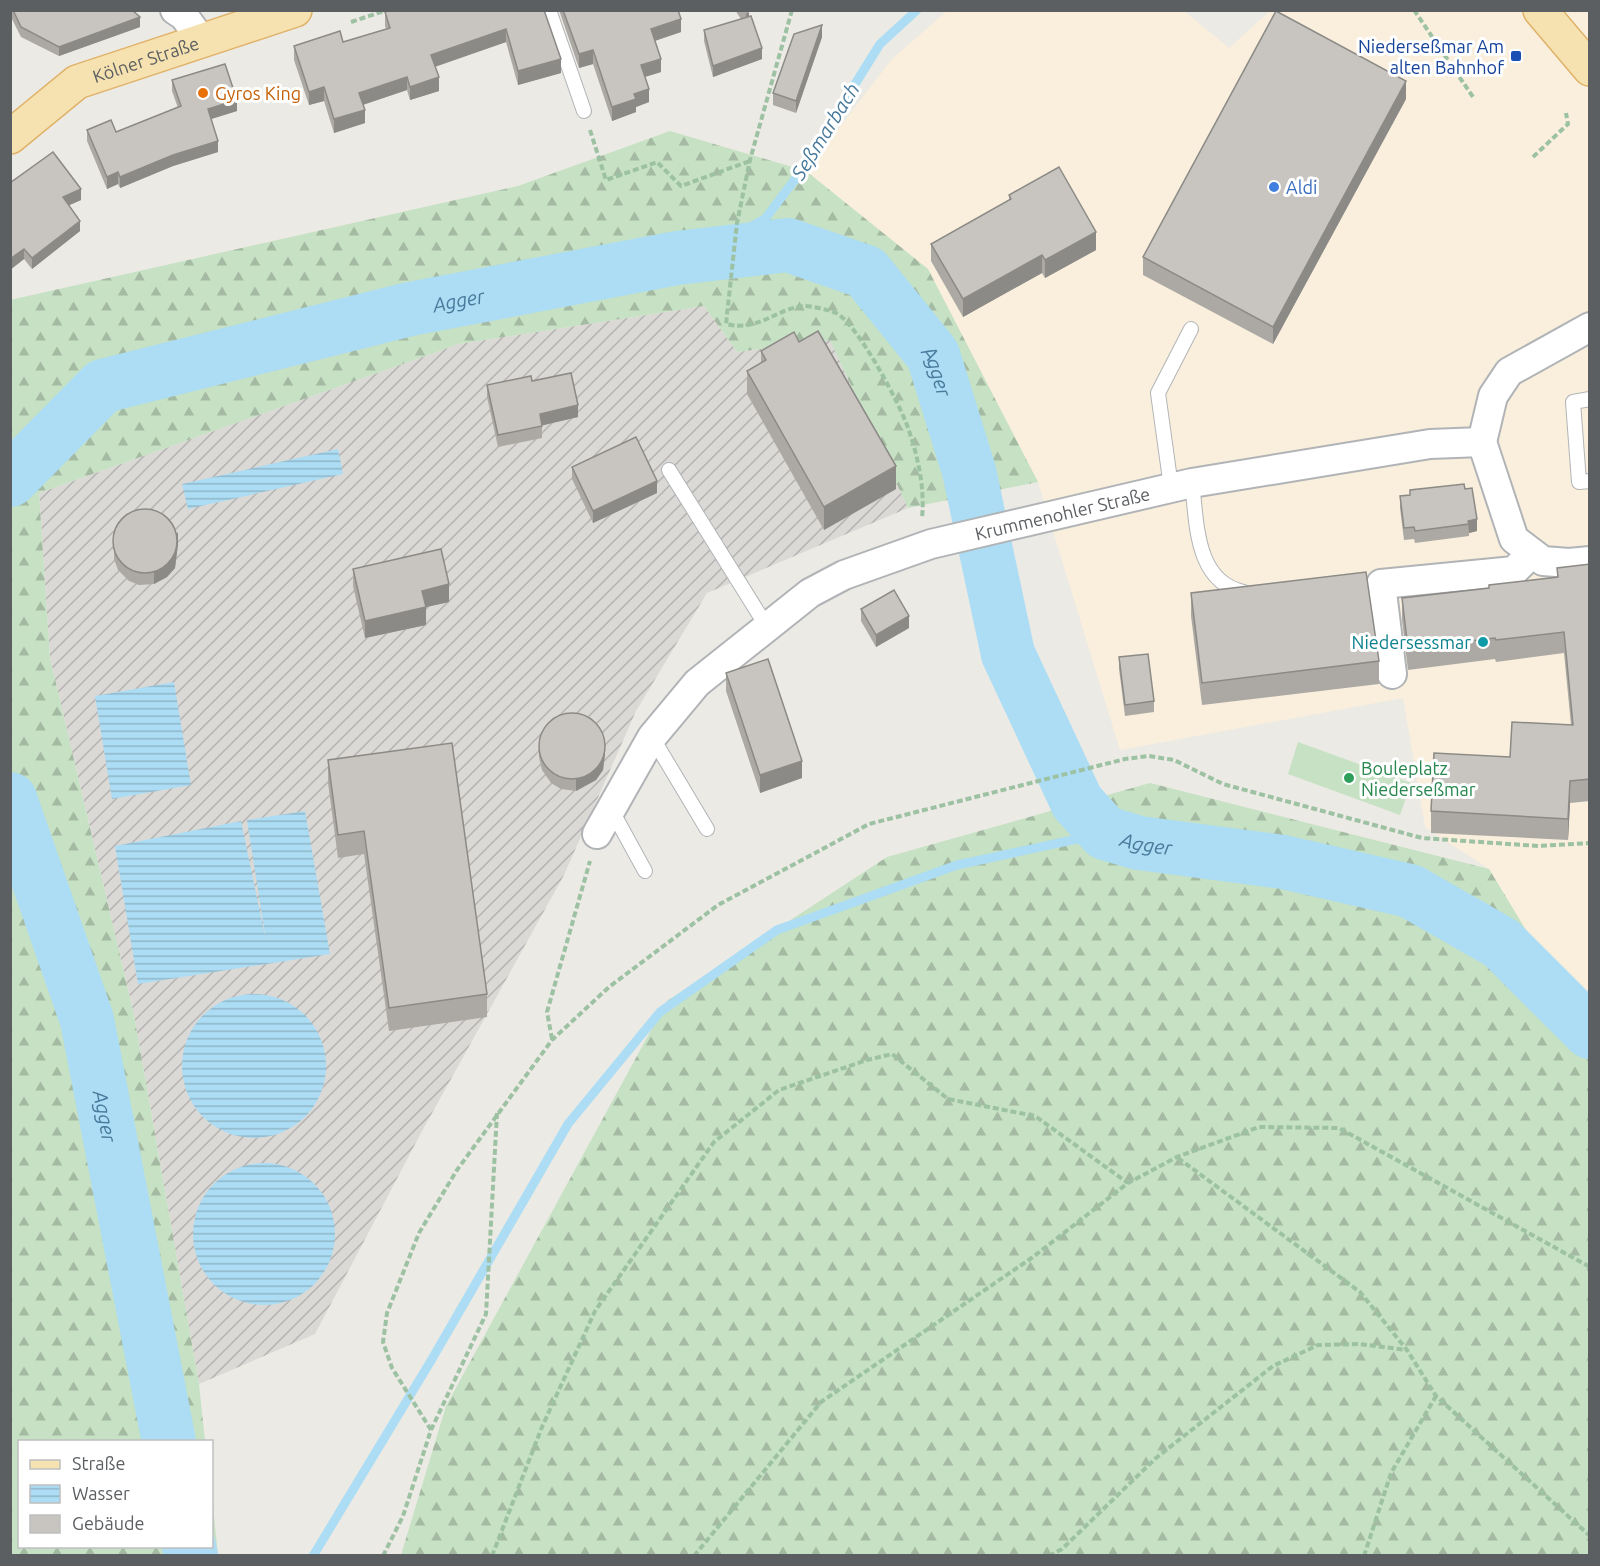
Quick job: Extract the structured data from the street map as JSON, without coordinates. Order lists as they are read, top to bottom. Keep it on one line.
{"streets":{"main road":["Kölner Straße"],"street":["Krummenohler Straße"]},"water":["Seßmarbach","Agger"],"places":{"transit":["Niederseßmar Am alten Bahnhof"],"other":["Gyros King","Aldi","Niedersessmar","Bouleplatz Niederseßmar"]},"legend":["Straße","Wasser","Gebäude"]}
